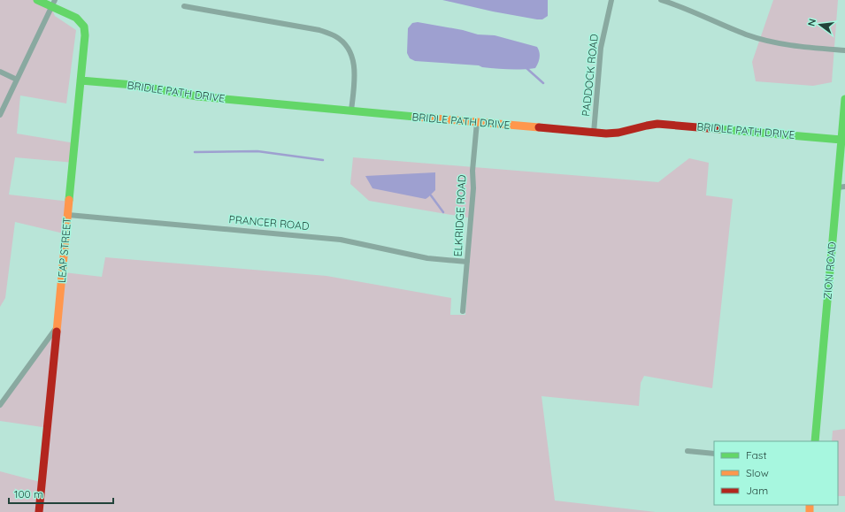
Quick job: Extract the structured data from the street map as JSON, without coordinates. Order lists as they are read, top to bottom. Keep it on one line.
{"streets":{"street":["PADDOCK ROAD","BRIDLE PATH DRIVE","ELKRIDGE ROAD","PRANCER ROAD","LEAP STREET","ZION ROAD"]},"crossings":[["PADDOCK ROAD","BRIDLE PATH DRIVE"],["BRIDLE PATH DRIVE","ELKRIDGE ROAD"],["BRIDLE PATH DRIVE","LEAP STREET"],["BRIDLE PATH DRIVE","ZION ROAD"],["ELKRIDGE ROAD","PRANCER ROAD"],["PRANCER ROAD","LEAP STREET"]],"legend":["Fast","Slow","Jam"],"scale_bar":"100 m","north":"left"}
